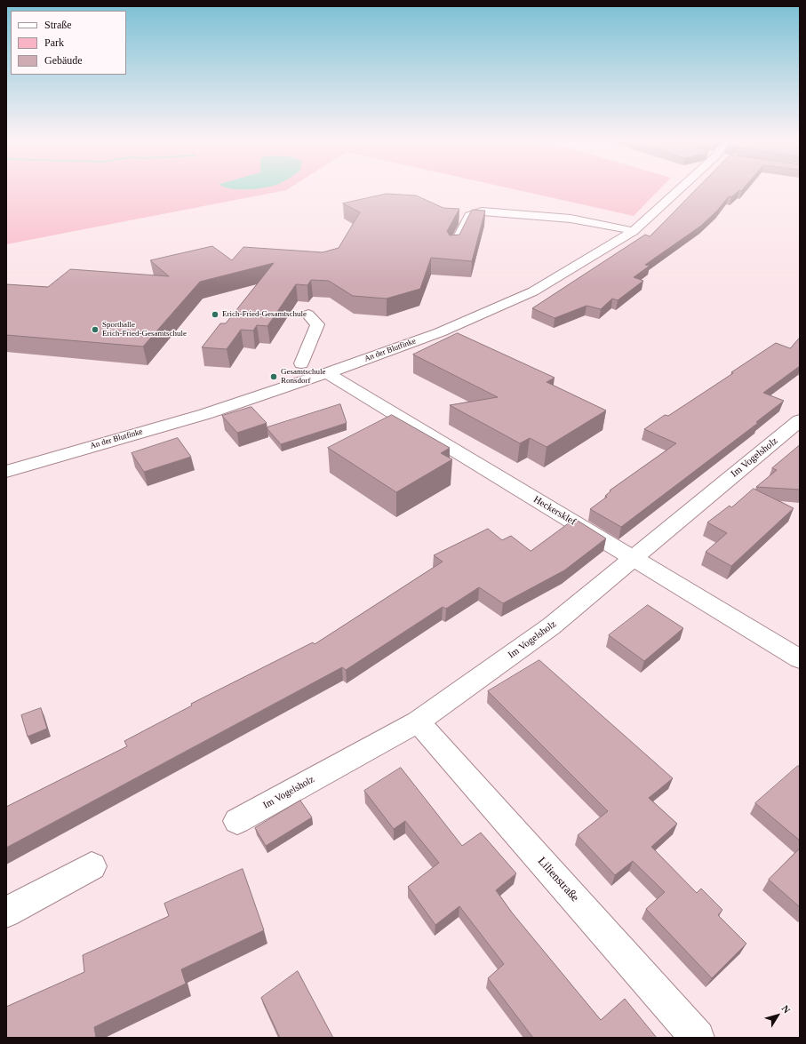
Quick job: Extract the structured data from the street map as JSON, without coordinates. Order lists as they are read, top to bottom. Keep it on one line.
{"streets":{"street":["An der Blutfinke","Im Vogelsholz","Heckersklef","Lilienstraße"]},"crossings":[["An der Blutfinke","Heckersklef"],["Im Vogelsholz","Heckersklef"],["Im Vogelsholz","Lilienstraße"]],"places":["Erich-Fried-Gesamtschule","Sporthalle Erich-Fried-Gesamtschule","Gesamtschule Ronsdorf"],"legend":["Straße","Park","Gebäude"],"north":"top right"}
